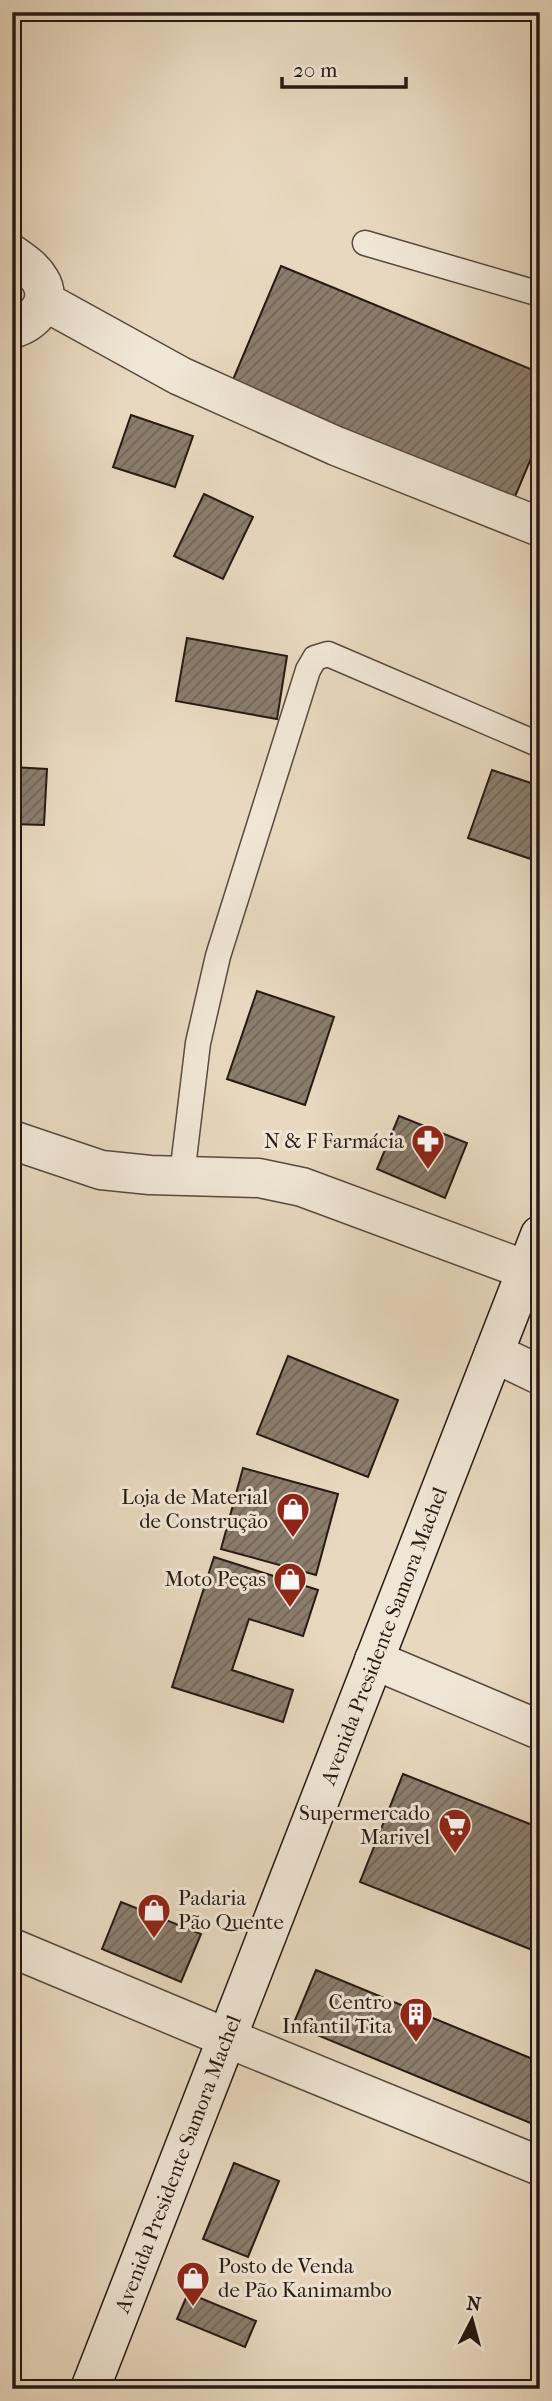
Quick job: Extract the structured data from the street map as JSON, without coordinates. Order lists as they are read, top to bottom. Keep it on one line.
{"streets":{"street":["Avenida Presidente Samora Machel"]},"places":{"pharmacy":["N & F Farmácia"],"shop":["Loja de Material de Construção","Moto Peças","Padaria Pão Quente","Posto de Venda de Pão Kanimambo"],"supermarket":["Supermercado Marivel"],"building":["Centro Infantil Tita"]},"scale_bar":"20 m","north":"top"}
